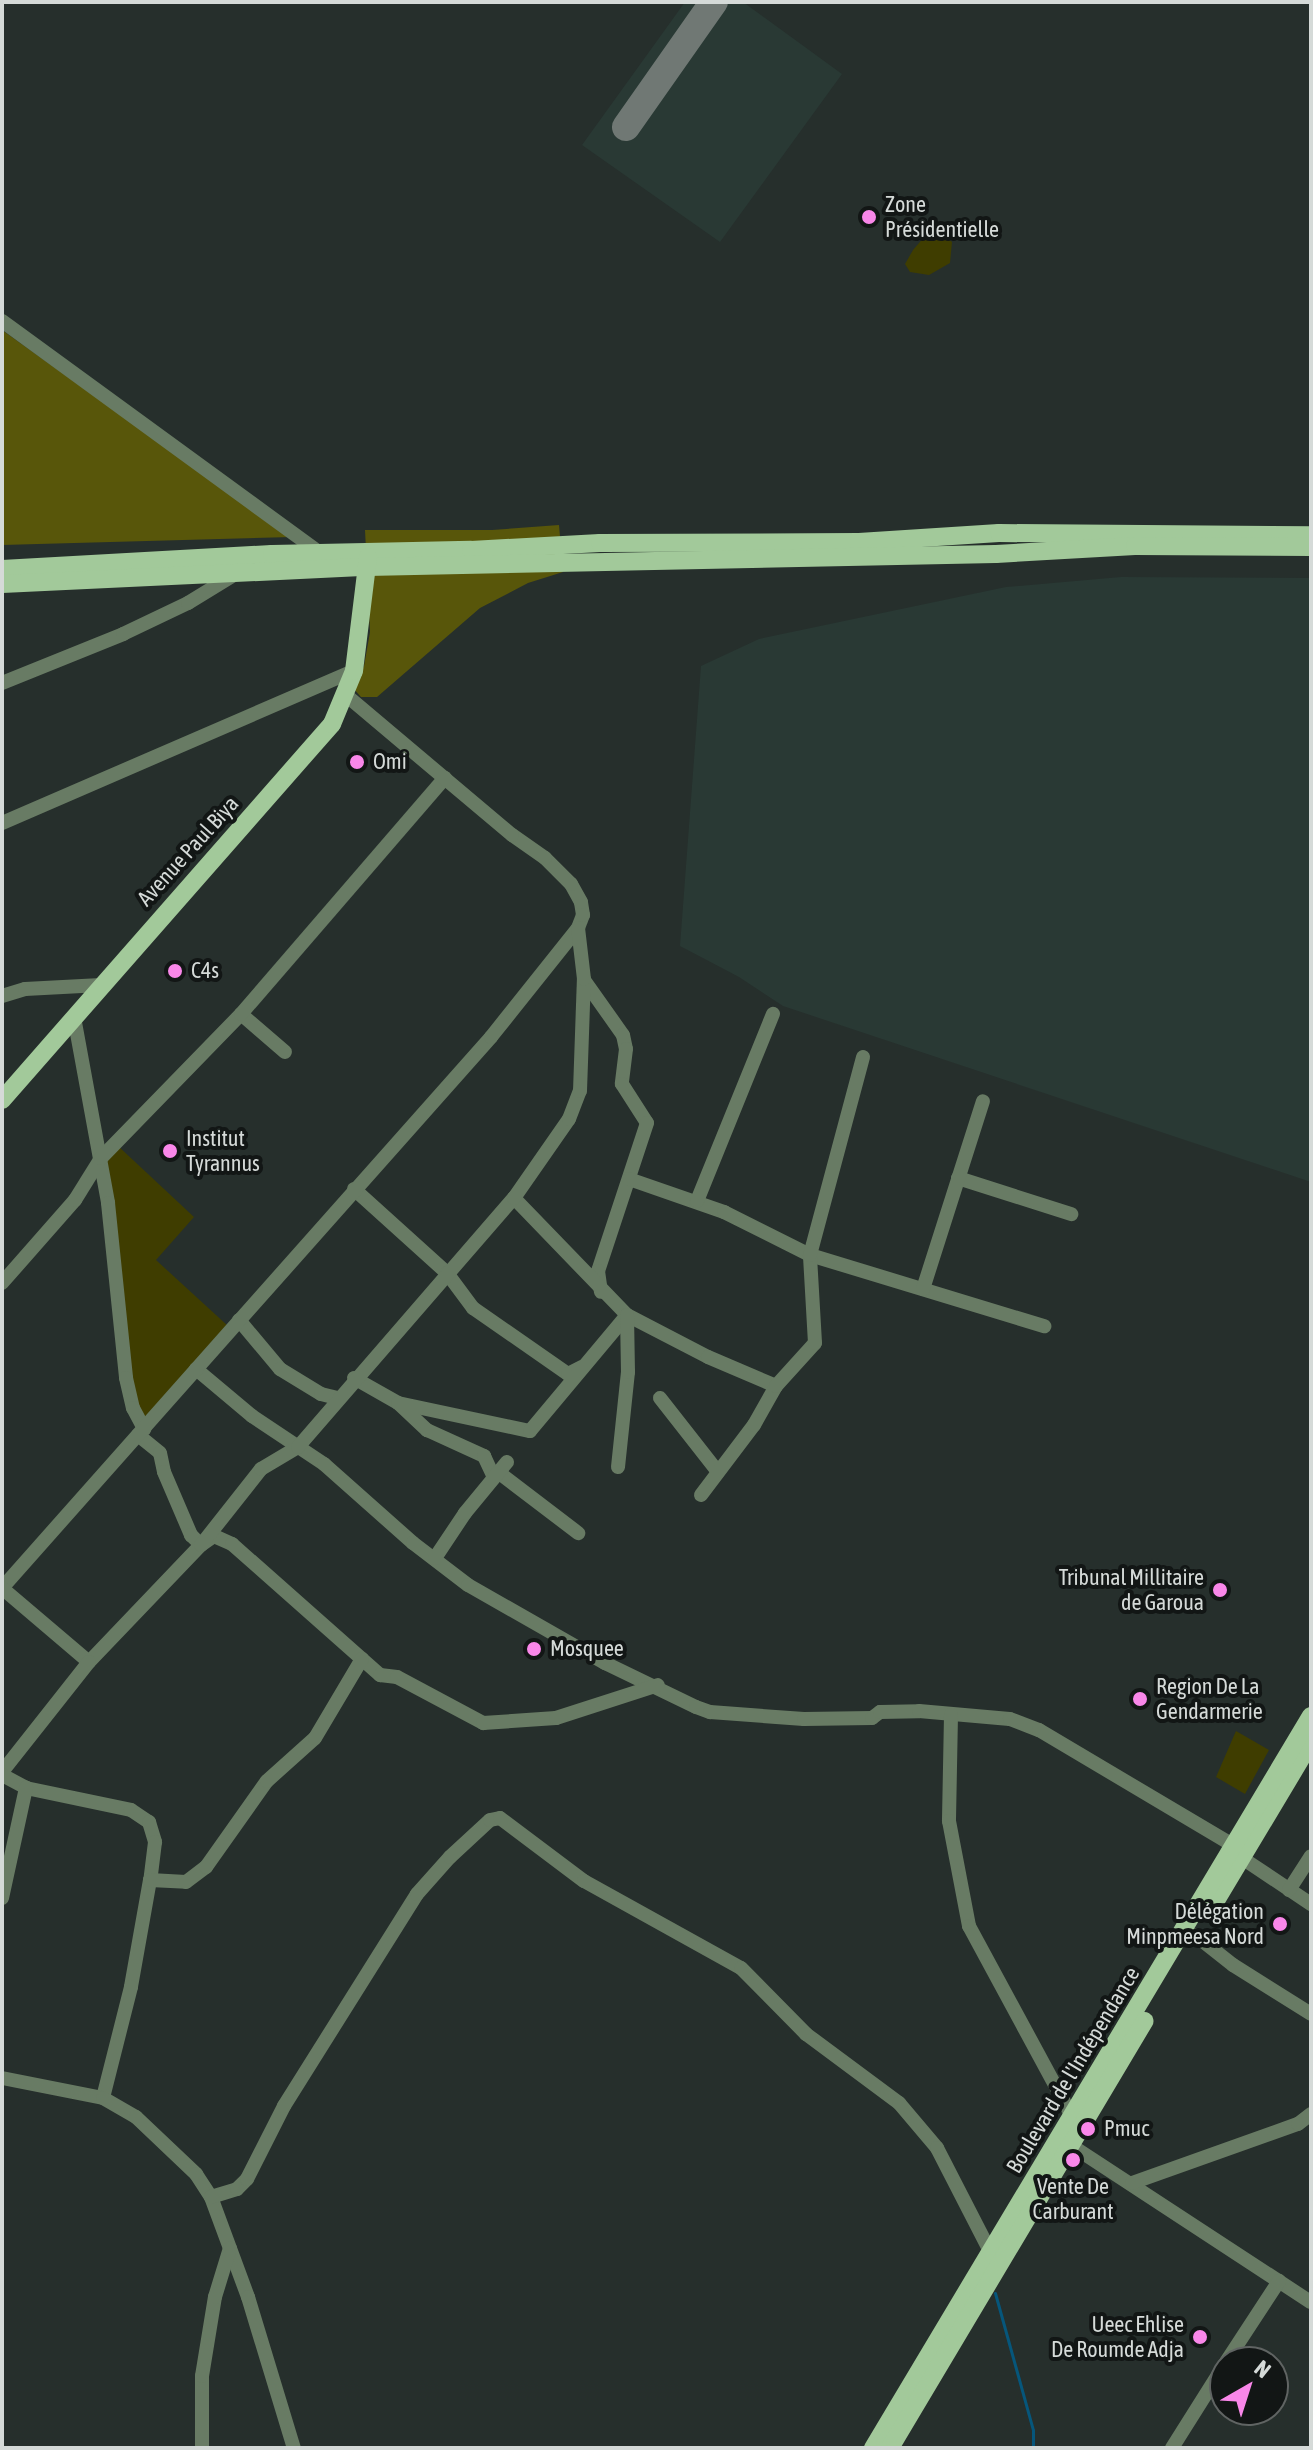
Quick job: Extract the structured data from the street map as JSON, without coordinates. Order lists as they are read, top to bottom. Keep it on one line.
{"streets":{"main road":["Avenue Paul Biya","Boulevard de l'Indépendance"]},"places":["Zone Présidentielle","Omi","C4s","Institut Tyrannus","Tribunal Millitaire de Garoua","Mosquee","Region De La Gendarmerie","Délégation Minpmeesa Nord","Pmuc","Vente De Carburant","Ueec Ehlise De Roumde Adja"],"north":"top right"}
